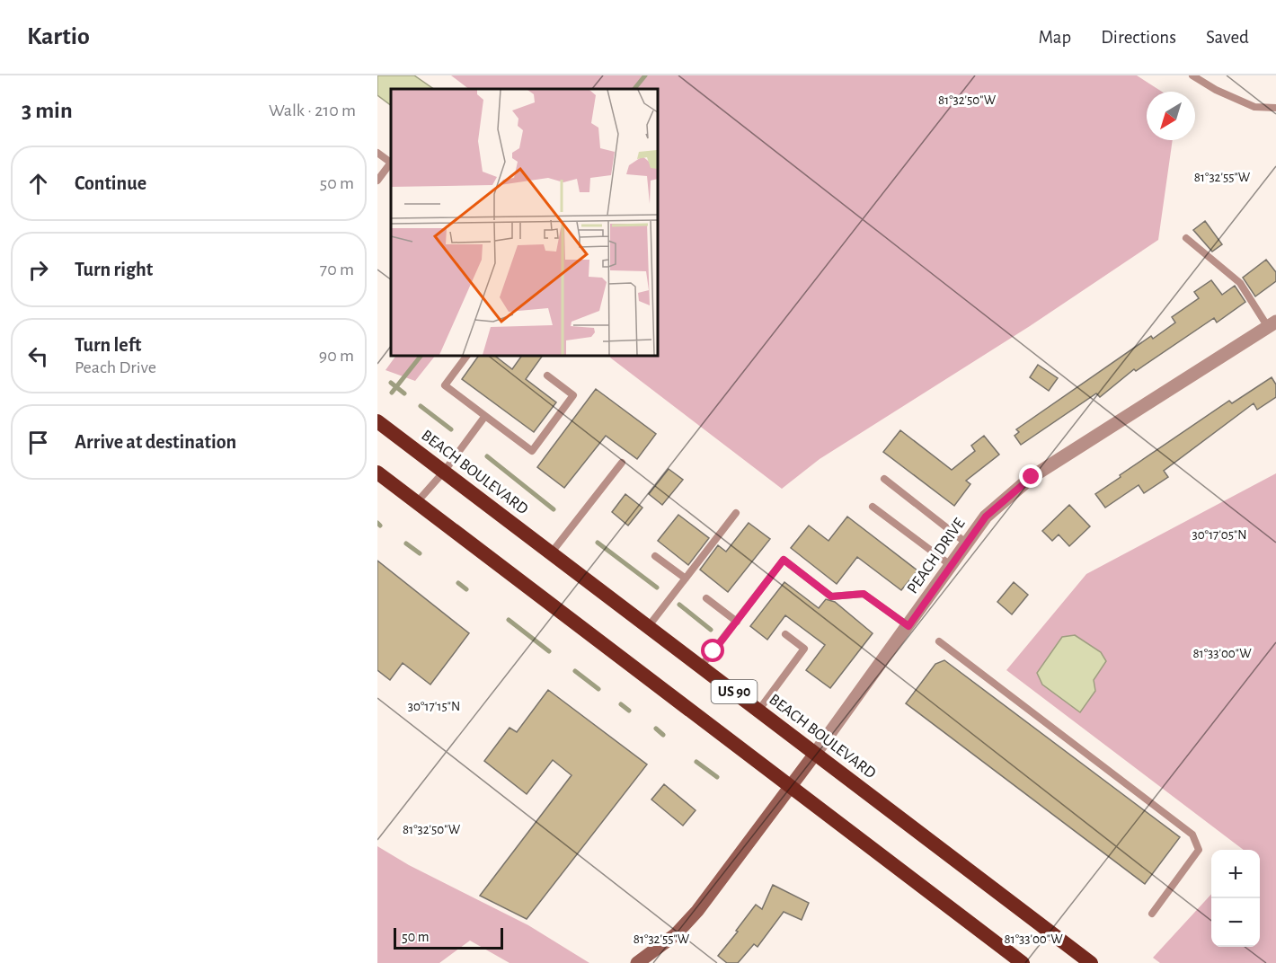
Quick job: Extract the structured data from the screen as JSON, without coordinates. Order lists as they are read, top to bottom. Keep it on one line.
{"streets":{"highway":["BEACH BOULEVARD","US 90"],"main road":["PEACH DRIVE"]},"crossings":[["BEACH BOULEVARD","PEACH DRIVE"],["PEACH DRIVE","US 90"]],"scale_bar":"50 m","north":"bottom left","page":{"header":"Kartio","nav":["Map","Directions","Saved"],"heading":["3 min","Walk · 210 m"],"list":[["Continue","50 m"],["Turn right","70 m"],["Turn left","Peach Drive","90 m"],"Arrive at destination"],"map_buttons":["+","−"],"scale":"50 m"},"coordinates":["81°32'50\"W","81°32'55\"W","30°17'05\"N","81°33'00\"W","30°17'15\"N"]}
